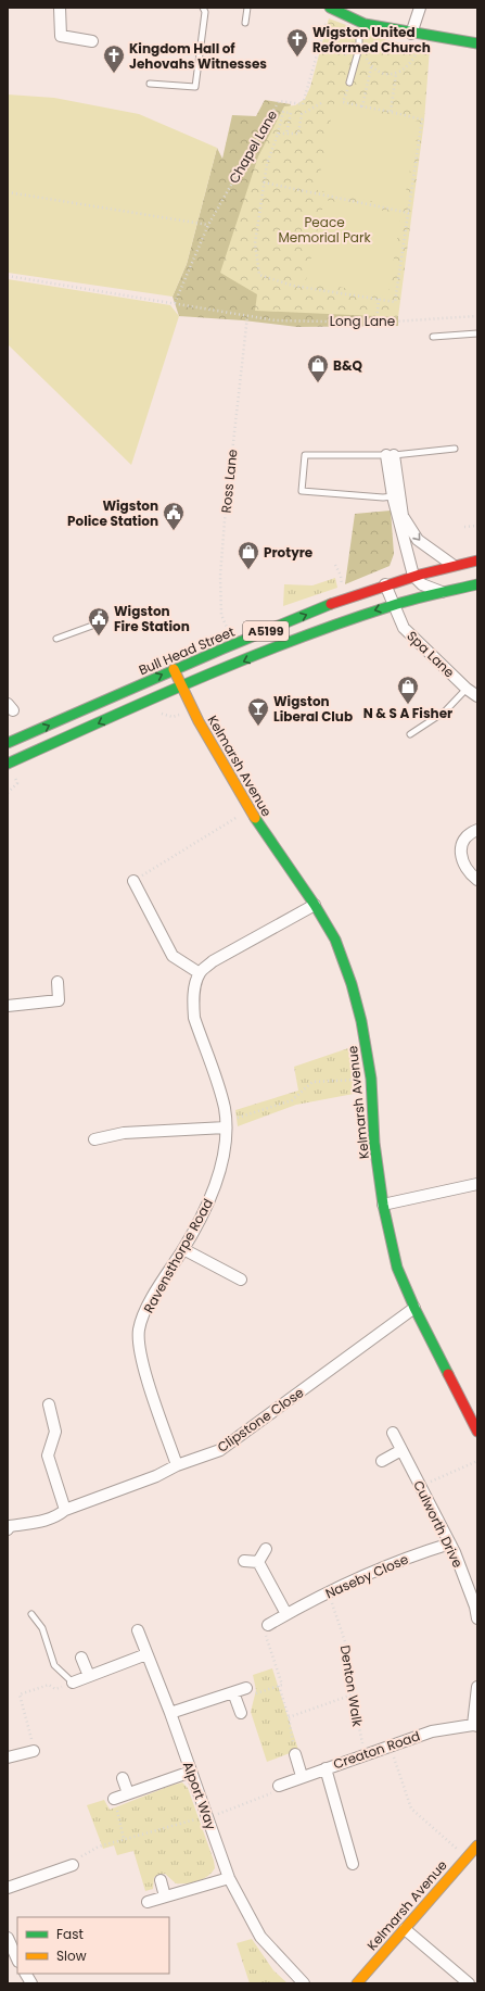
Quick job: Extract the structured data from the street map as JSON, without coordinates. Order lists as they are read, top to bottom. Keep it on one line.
{"streets":{"street":["A5199","Bull Head Street","Spa Lane","Kelmarsh Avenue","Ravensthorpe Road","Clipstone Close","Culworth Drive","Naseby Close","Creaton Road","Alport Way"],"path":["Chapel Lane","Long Lane","Ross Lane","Denton Walk"]},"crossings":[["Long Lane","Ross Lane"],["Ross Lane","Bull Head Street"],["Bull Head Street","Spa Lane"],["Bull Head Street","Kelmarsh Avenue"],["Kelmarsh Avenue","Clipstone Close"],["Ravensthorpe Road","Clipstone Close"],["Culworth Drive","Naseby Close"],["Naseby Close","Denton Walk"],["Denton Walk","Creaton Road"]],"parks":["Peace Memorial Park"],"places":{"church":["Wigston United Reformed Church","Kingdom Hall of Jehovahs Witnesses"],"shop":["B&Q","Protyre","N & S A Fisher"],"public building":["Wigston Police Station","Wigston Fire Station"],"bar":["Wigston Liberal Club"]},"legend":["Fast","Slow"]}
